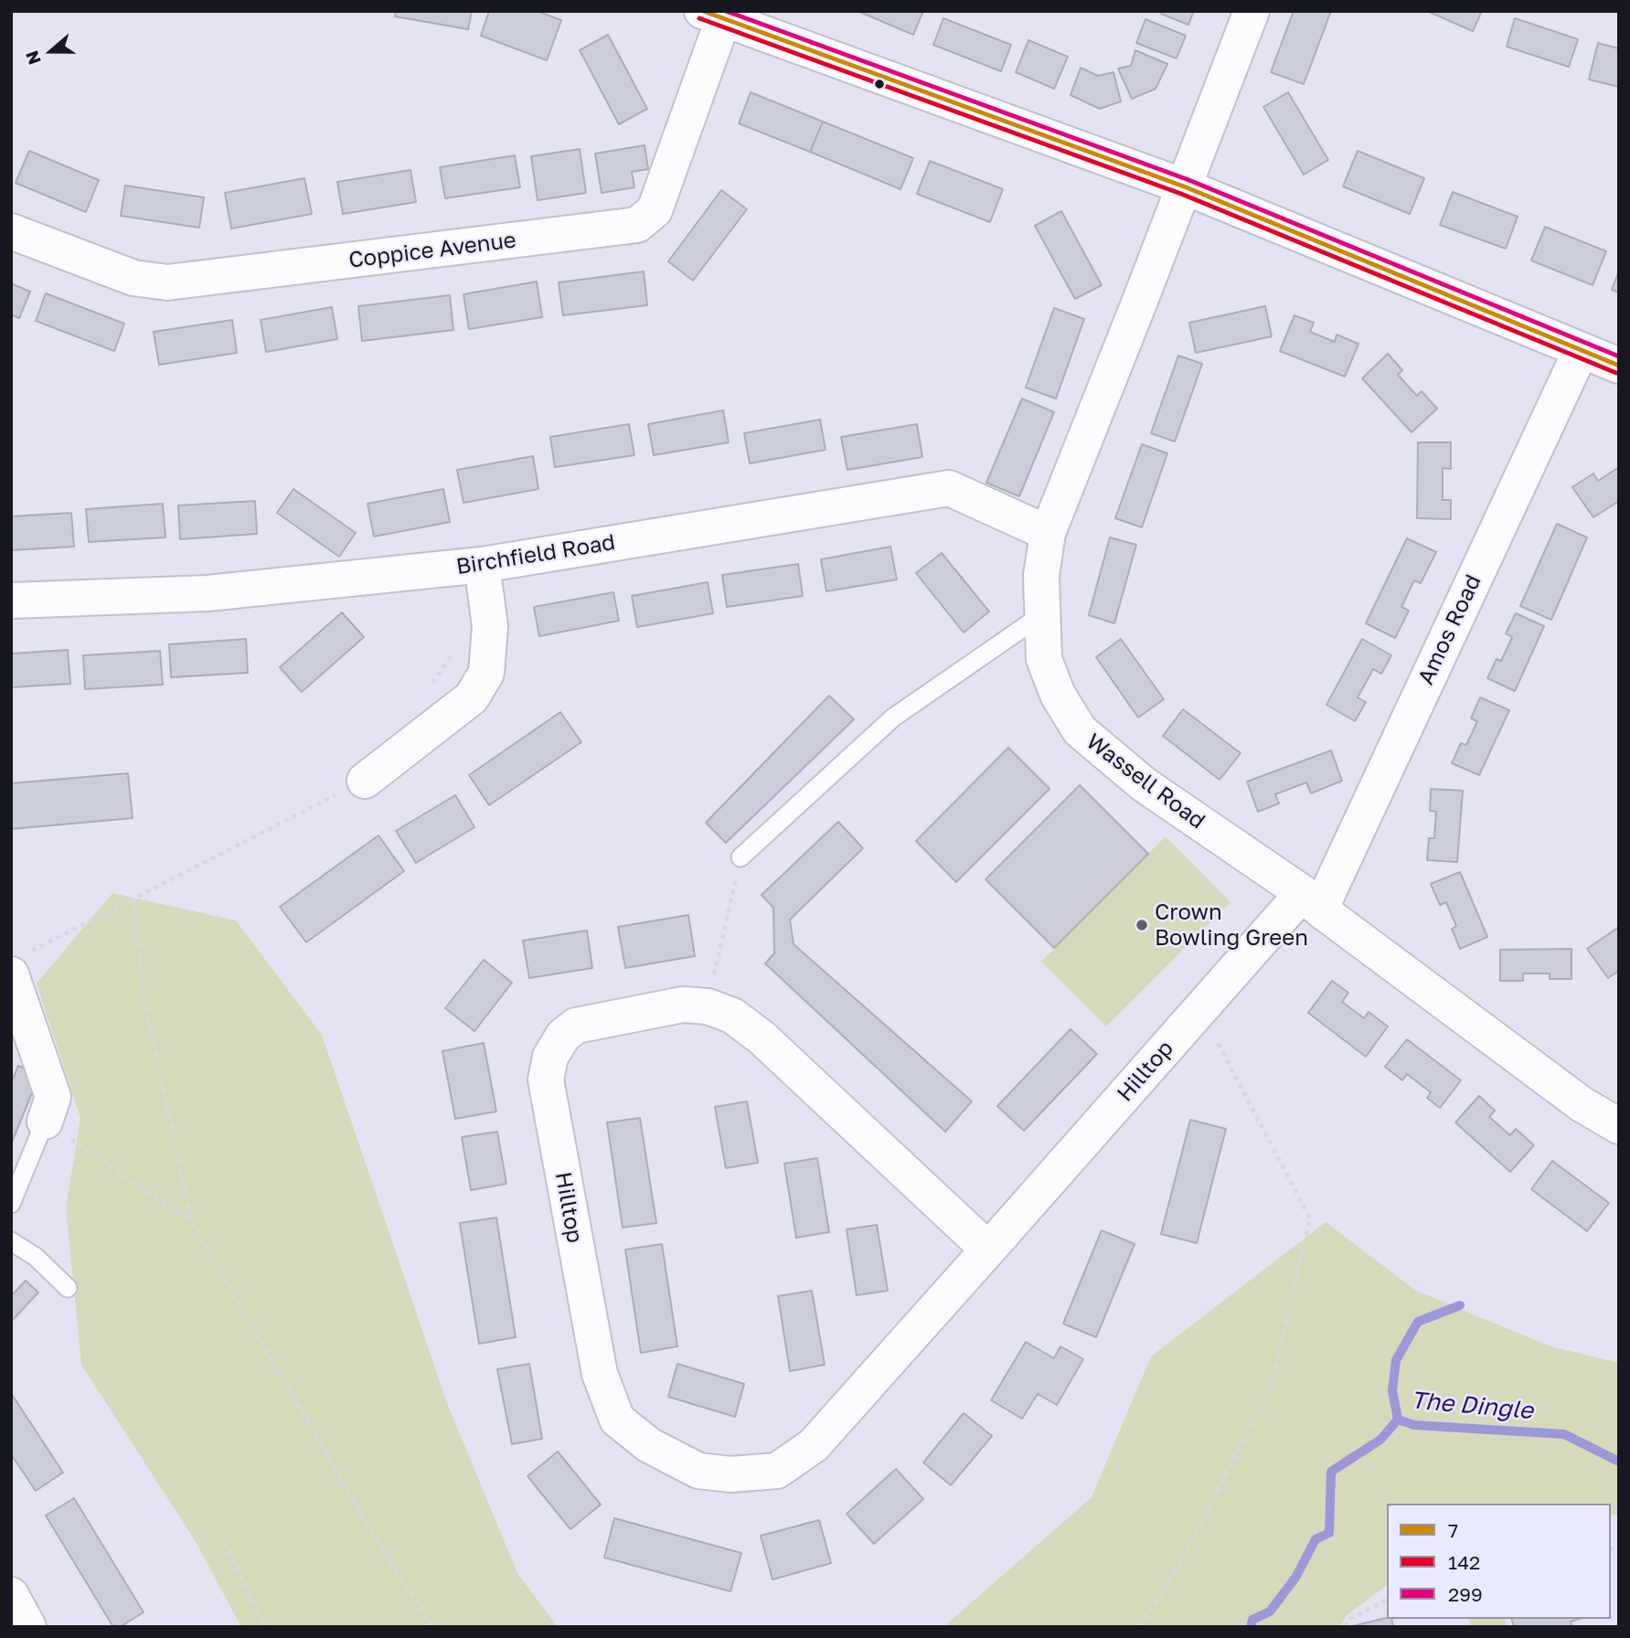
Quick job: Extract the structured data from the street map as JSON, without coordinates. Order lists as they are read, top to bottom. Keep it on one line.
{"streets":{"street":["Coppice Avenue","Birchfield Road","Amos Road","Wassell Road","Hilltop"]},"crossings":[["Birchfield Road","Wassell Road"],["Amos Road","Wassell Road"],["Amos Road","Hilltop"],["Wassell Road","Hilltop"]],"water":["The Dingle"],"places":["Crown Bowling Green"],"lines":["transit line 7","transit line 299","transit line 142"],"legend":["7","142","299"],"north":"left"}
